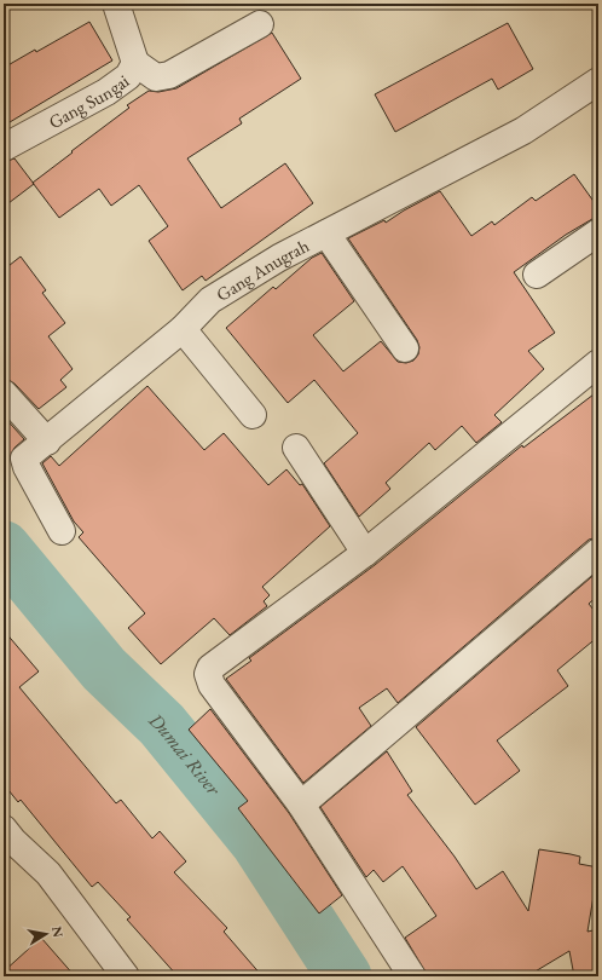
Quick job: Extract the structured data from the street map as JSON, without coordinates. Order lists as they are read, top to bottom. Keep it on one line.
{"streets":{"street":["Gang Sungai","Gang Anugrah"]},"water":["Dumai River"],"north":"right"}
